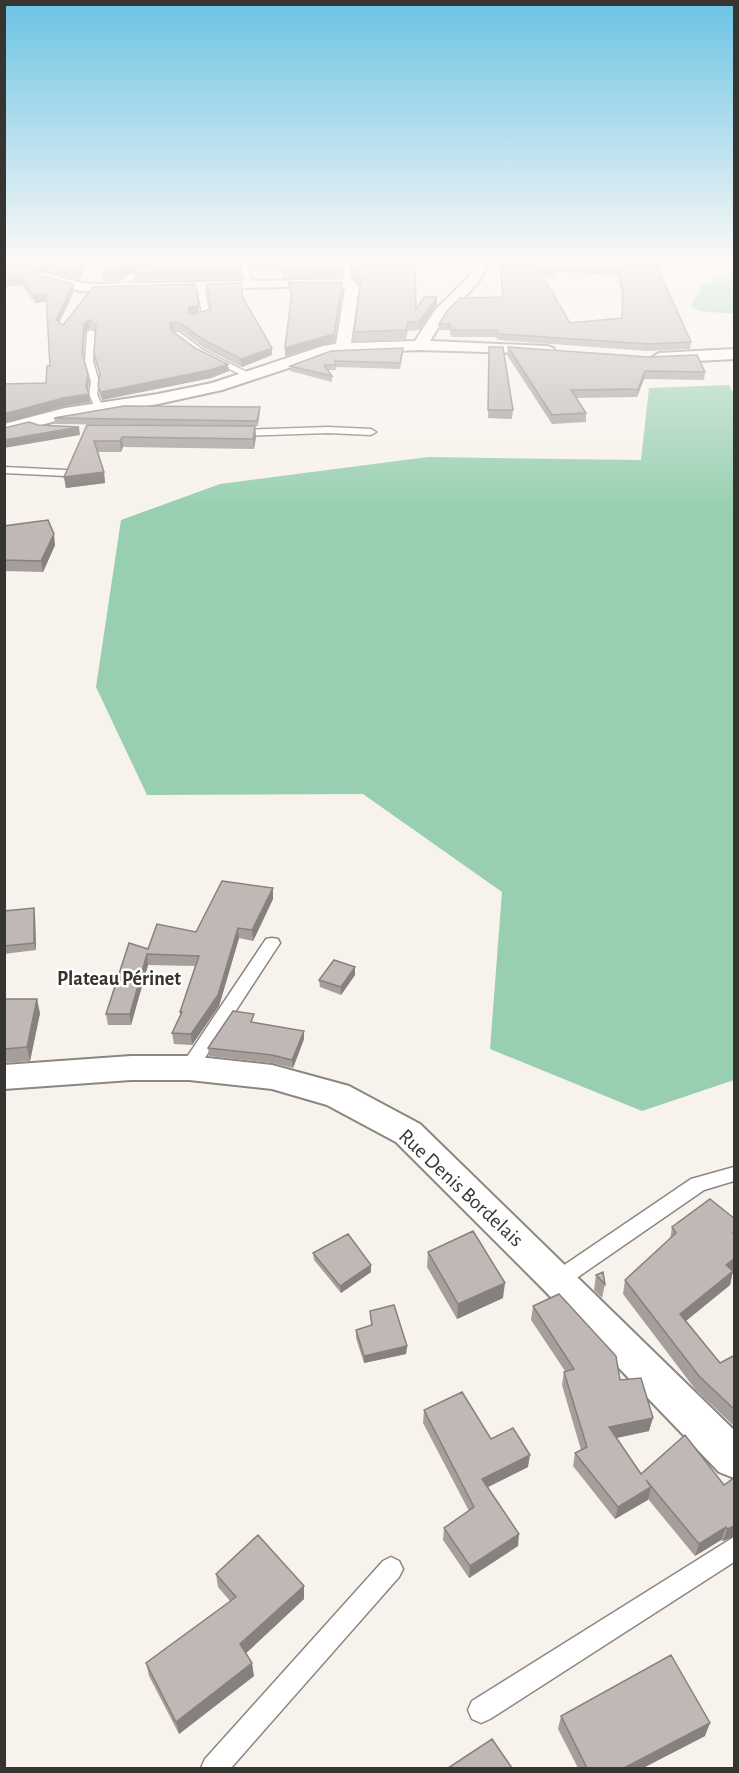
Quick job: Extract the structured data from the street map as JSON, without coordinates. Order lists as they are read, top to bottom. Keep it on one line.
{"streets":{"street":["Rue Denis Bordelais"]},"districts":["Plateau Périnet"]}
